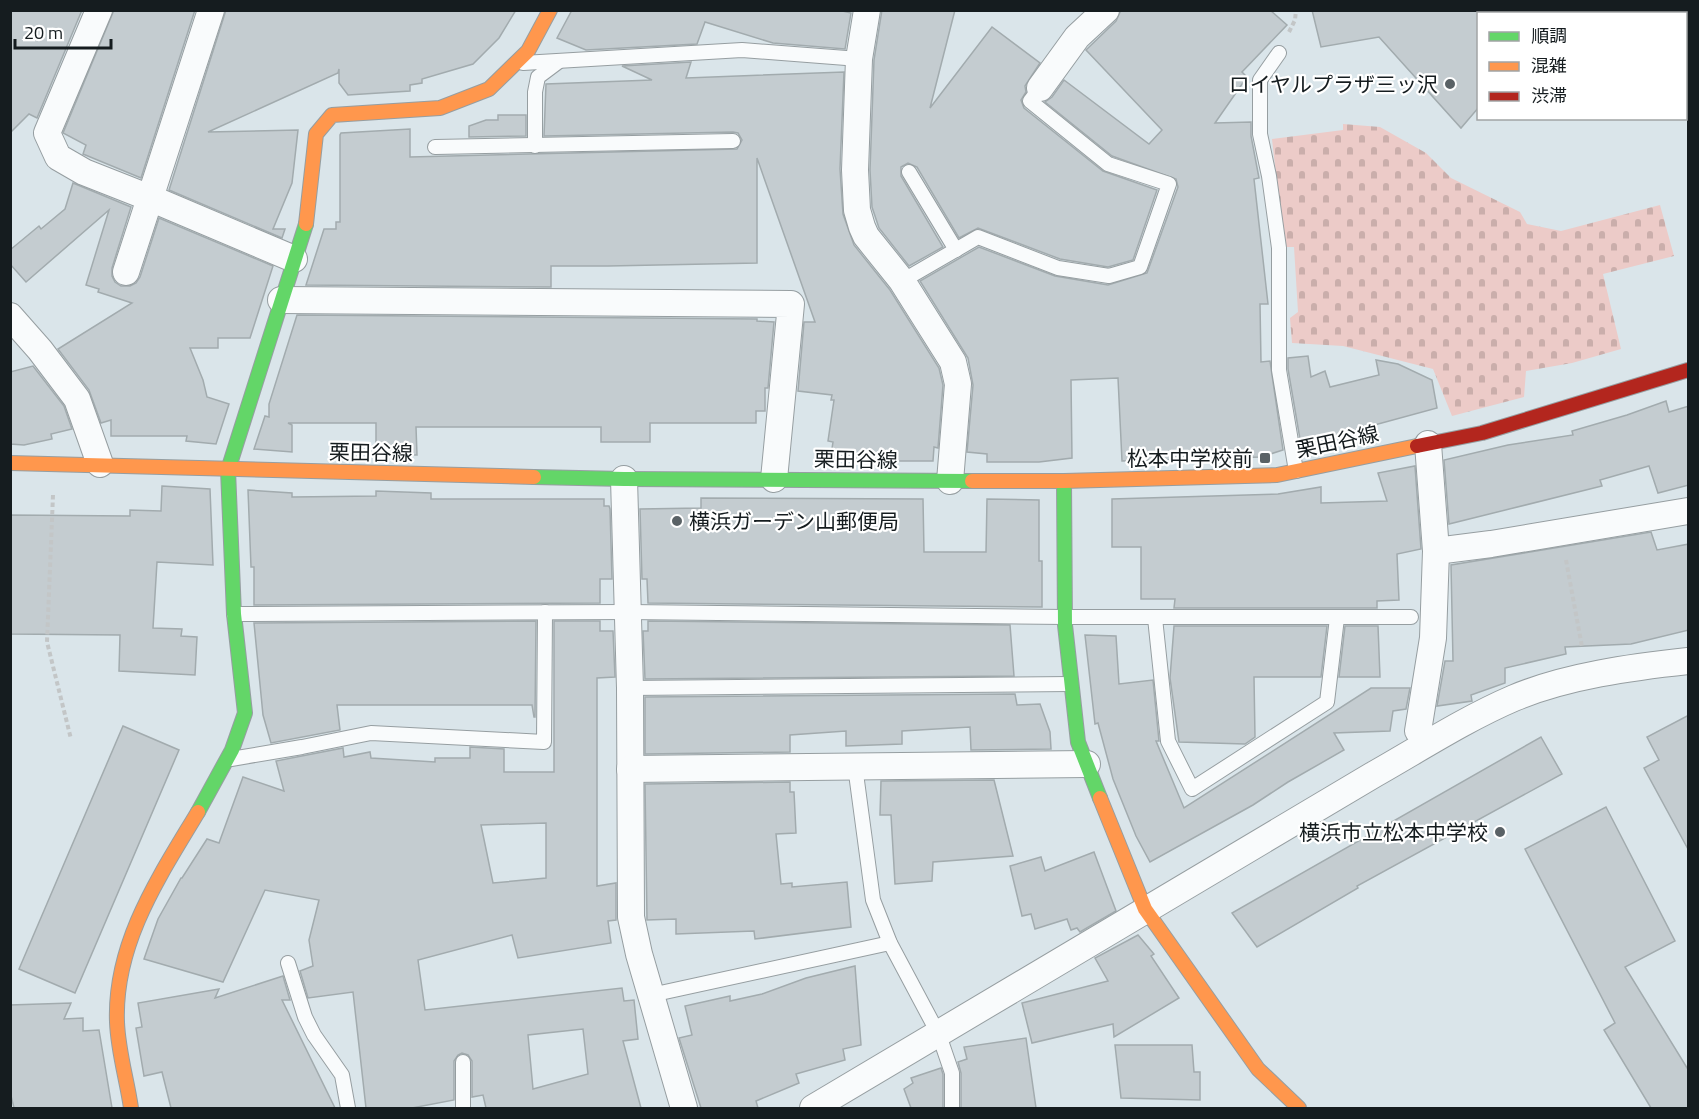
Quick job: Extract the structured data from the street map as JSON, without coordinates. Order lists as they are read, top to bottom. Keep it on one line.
{"streets":{"street":["栗田谷線"]},"places":{"other":["ロイヤルプラザ三ッ沢","横浜ガーデン山郵便局","横浜市立松本中学校"],"transit":["松本中学校前"]},"legend":["順調","混雑","渋滞"],"scale_bar":"20 m"}
